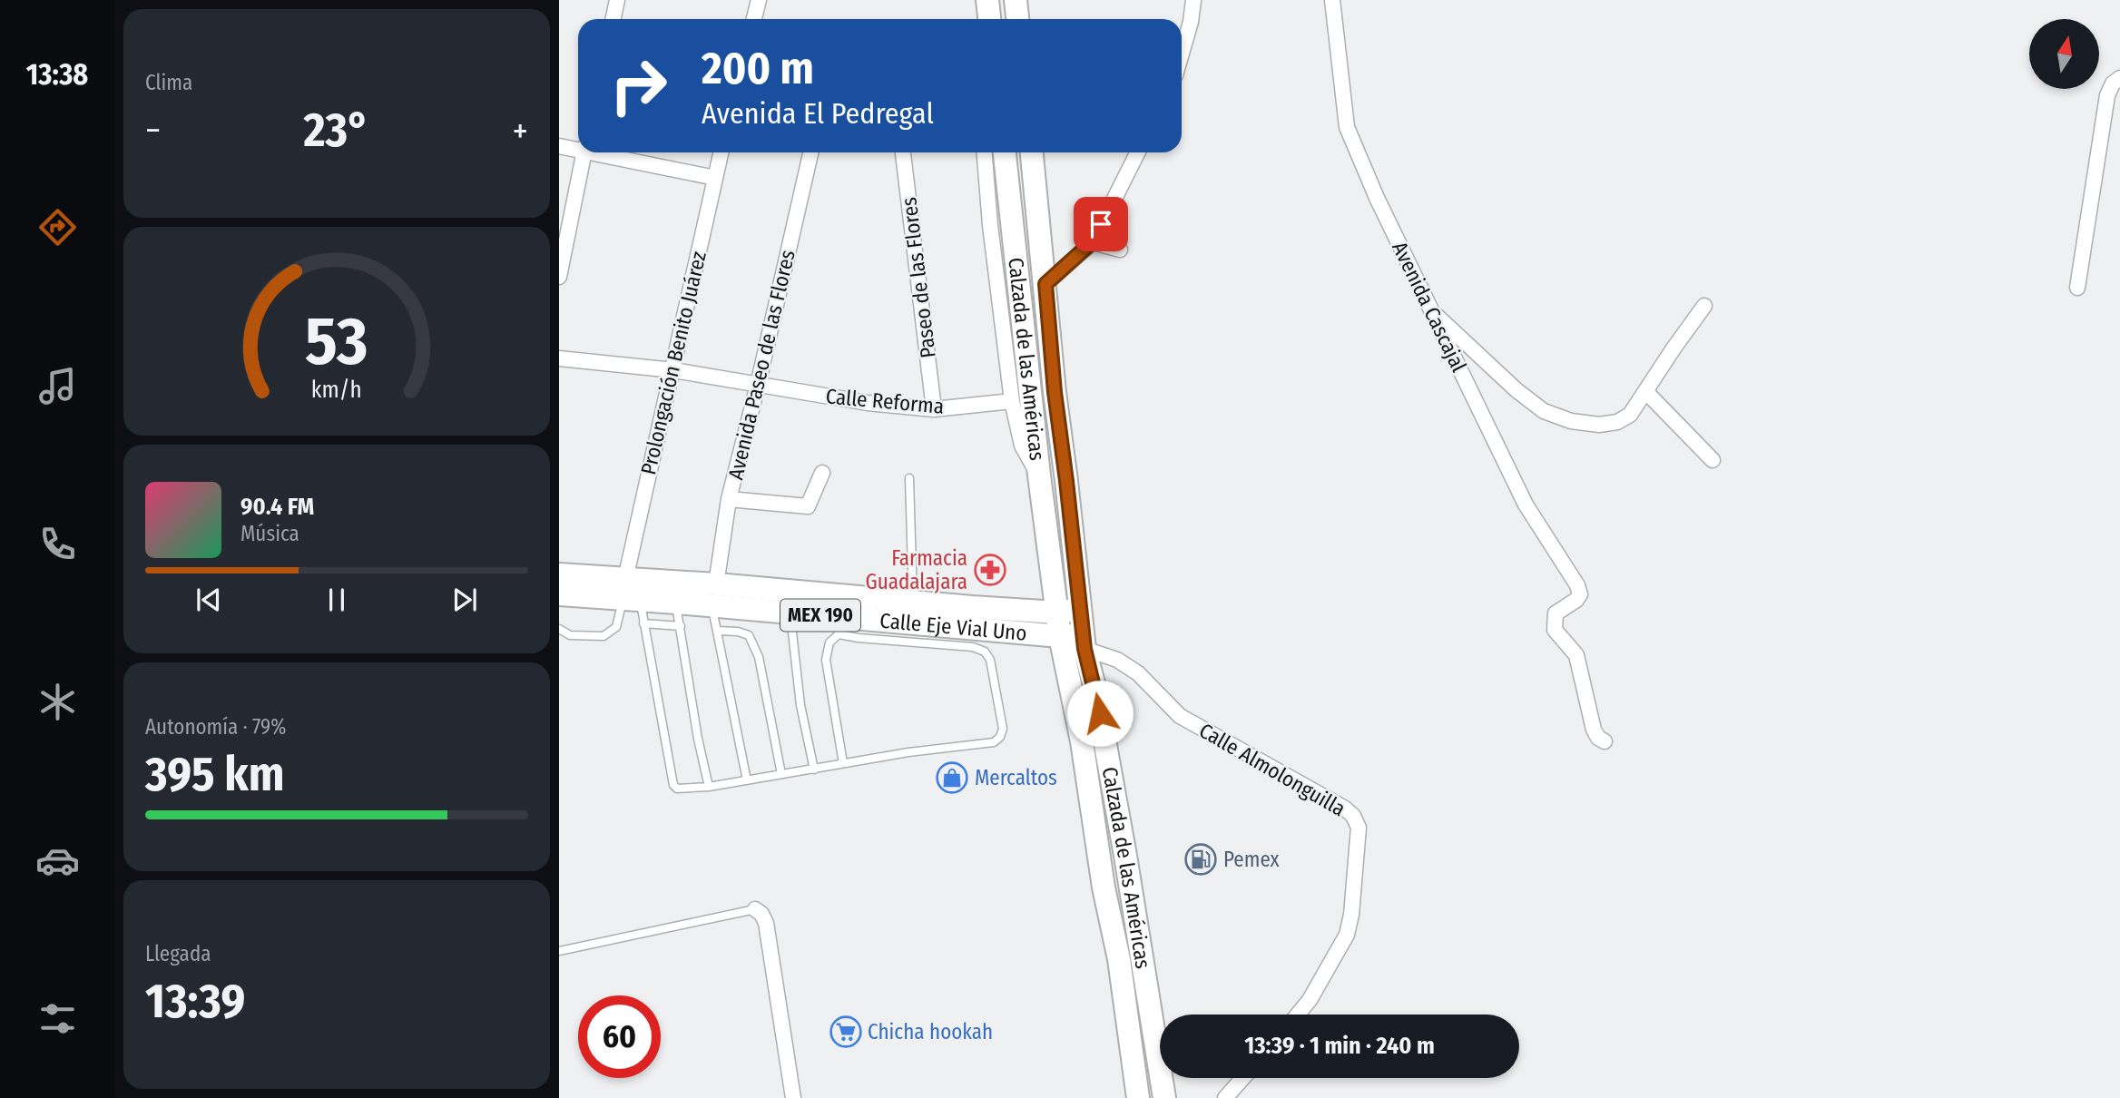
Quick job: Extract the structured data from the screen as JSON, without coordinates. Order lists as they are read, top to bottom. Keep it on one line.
{"streets":{"main road":["Calzada de las Américas","MEX 190","Calle Eje Vial Uno"],"street":["Paseo de las Flores","Avenida Cascajal","Prolongación Benito Juárez","Avenida Paseo de las Flores","Calle Reforma","Calle Almolonguilla"]},"crossings":[["Paseo de las Flores","Calle Reforma"],["Calzada de las Américas","Calle Eje Vial Uno"],["Calzada de las Américas","Calle Almolonguilla"],["Prolongación Benito Juárez","Calle Reforma"],["Prolongación Benito Juárez","Calle Eje Vial Uno"],["Avenida Paseo de las Flores","Calle Reforma"],["Avenida Paseo de las Flores","Calle Eje Vial Uno"],["Calle Eje Vial Uno","Calle Almolonguilla"]],"places":{"pharmacy":["Farmacia Guadalajara"],"shop":["Mercaltos"],"fuel station":["Pemex"],"supermarket":["Chicha hookah"]},"north":"top","page":{"tabs":"13:38","tile":["Clima",["Autonomía · 79%","395 km"],["Llegada","13:39"]],"turn":["200 m","Avenida El Pedregal"],"heat":["−","23°","+"],"song":["90.4 FM","Música"],"limit":"60","trip":"13:39 · 1 min · 240 m","gauge":["53","km/h"]}}
